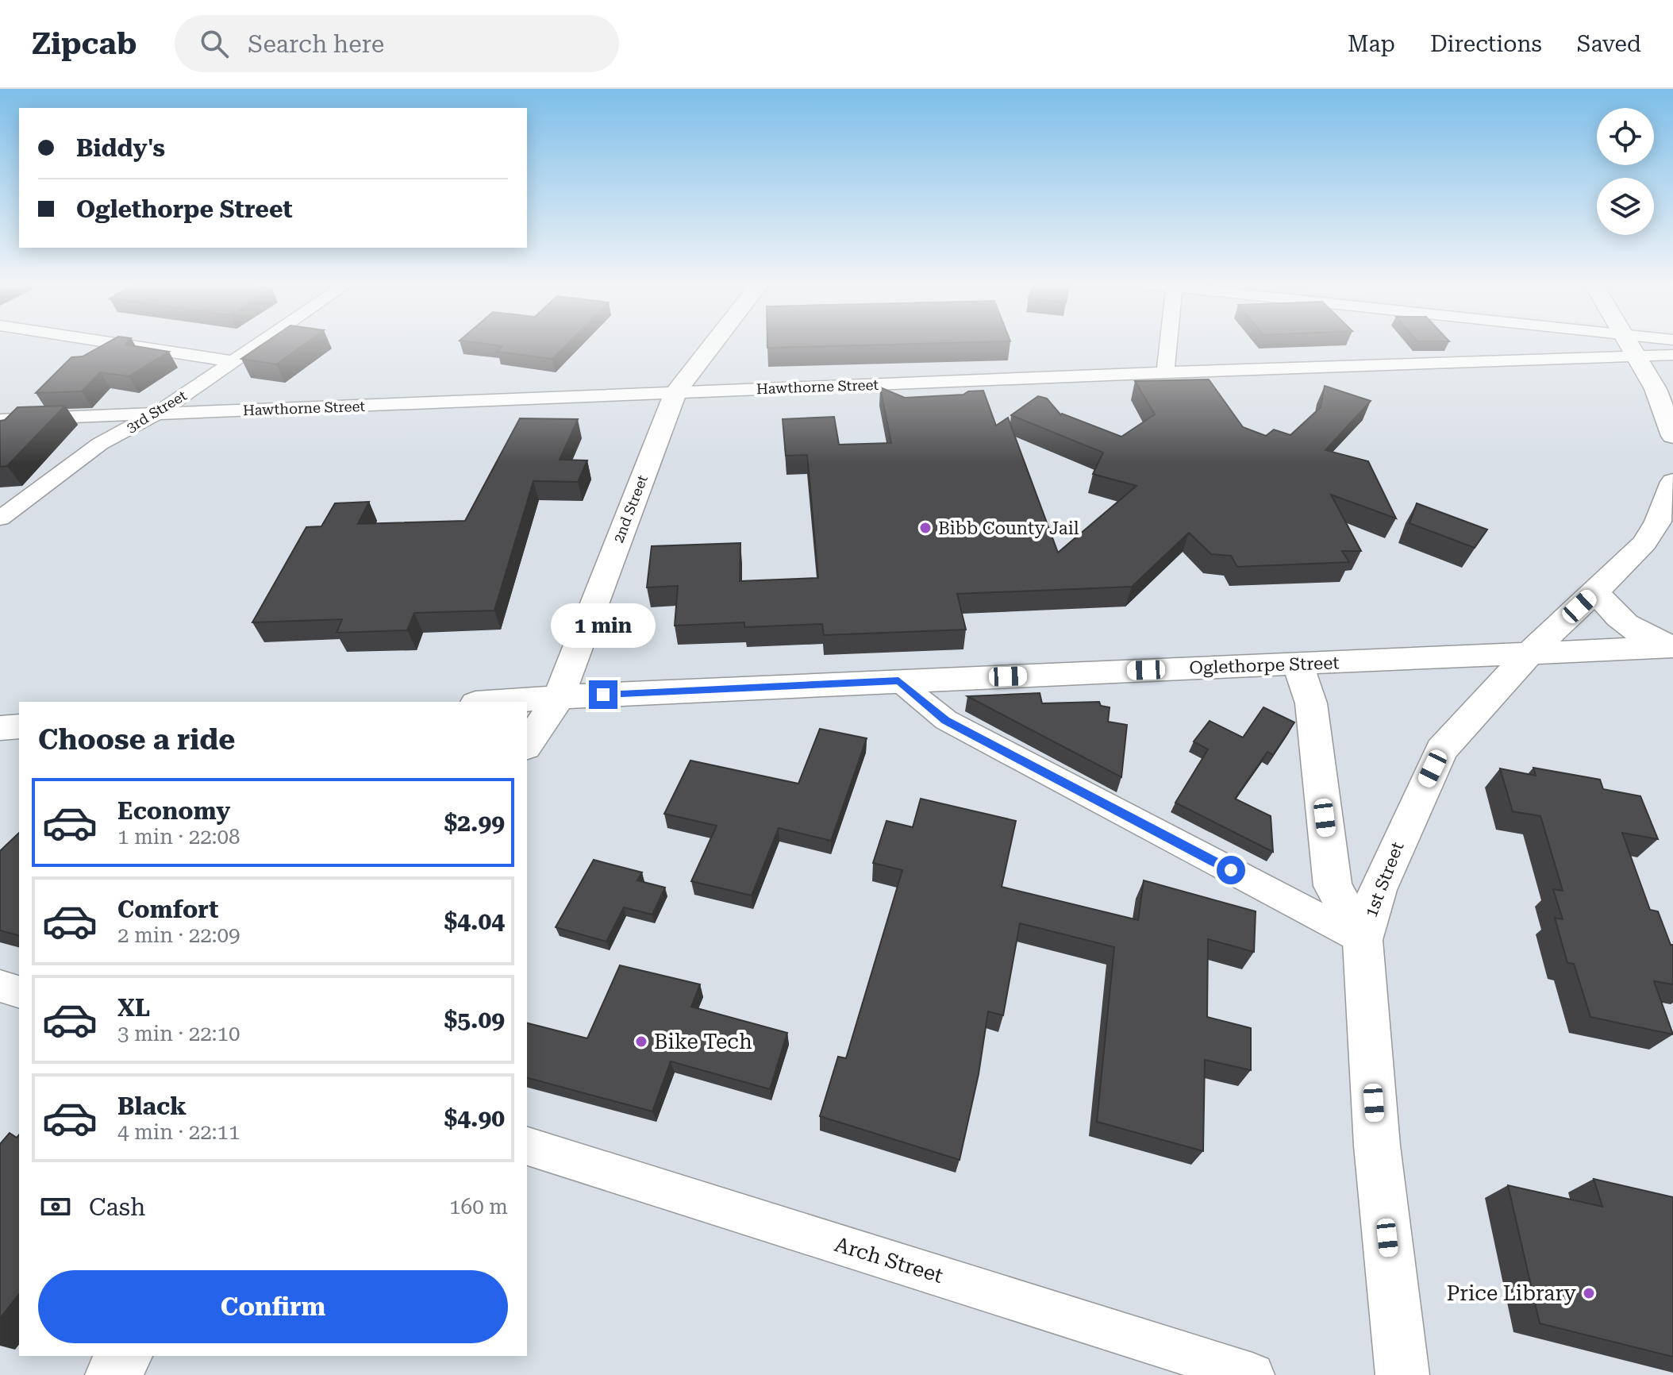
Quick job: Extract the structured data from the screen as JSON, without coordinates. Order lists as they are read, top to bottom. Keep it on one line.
{"streets":{"street":["Hawthorne Street","3rd Street","2nd Street","Oglethorpe Street","1st Street","Arch Street"]},"crossings":[["Hawthorne Street","3rd Street"],["Hawthorne Street","2nd Street"],["2nd Street","Oglethorpe Street"],["Oglethorpe Street","1st Street"]],"places":["Bibb County Jail","Bike Tech","Price Library"],"page":{"header":"Zipcab","search":"Search here","nav":["Map","Directions","Saved"],"banner":["Biddy's","Oglethorpe Street"],"bubble":"1 min","heading":"Choose a ride","list":[{"name":"Economy","note":"1 min · 22:08","value":"$2.99"},{"name":"Comfort","note":"2 min · 22:09","value":"$4.04"},{"name":"XL","note":"3 min · 22:10","value":"$5.09"},{"name":"Black","note":"4 min · 22:11","value":"$4.90"}],"pay":["Cash","160 m"],"buttons":"Confirm"}}
